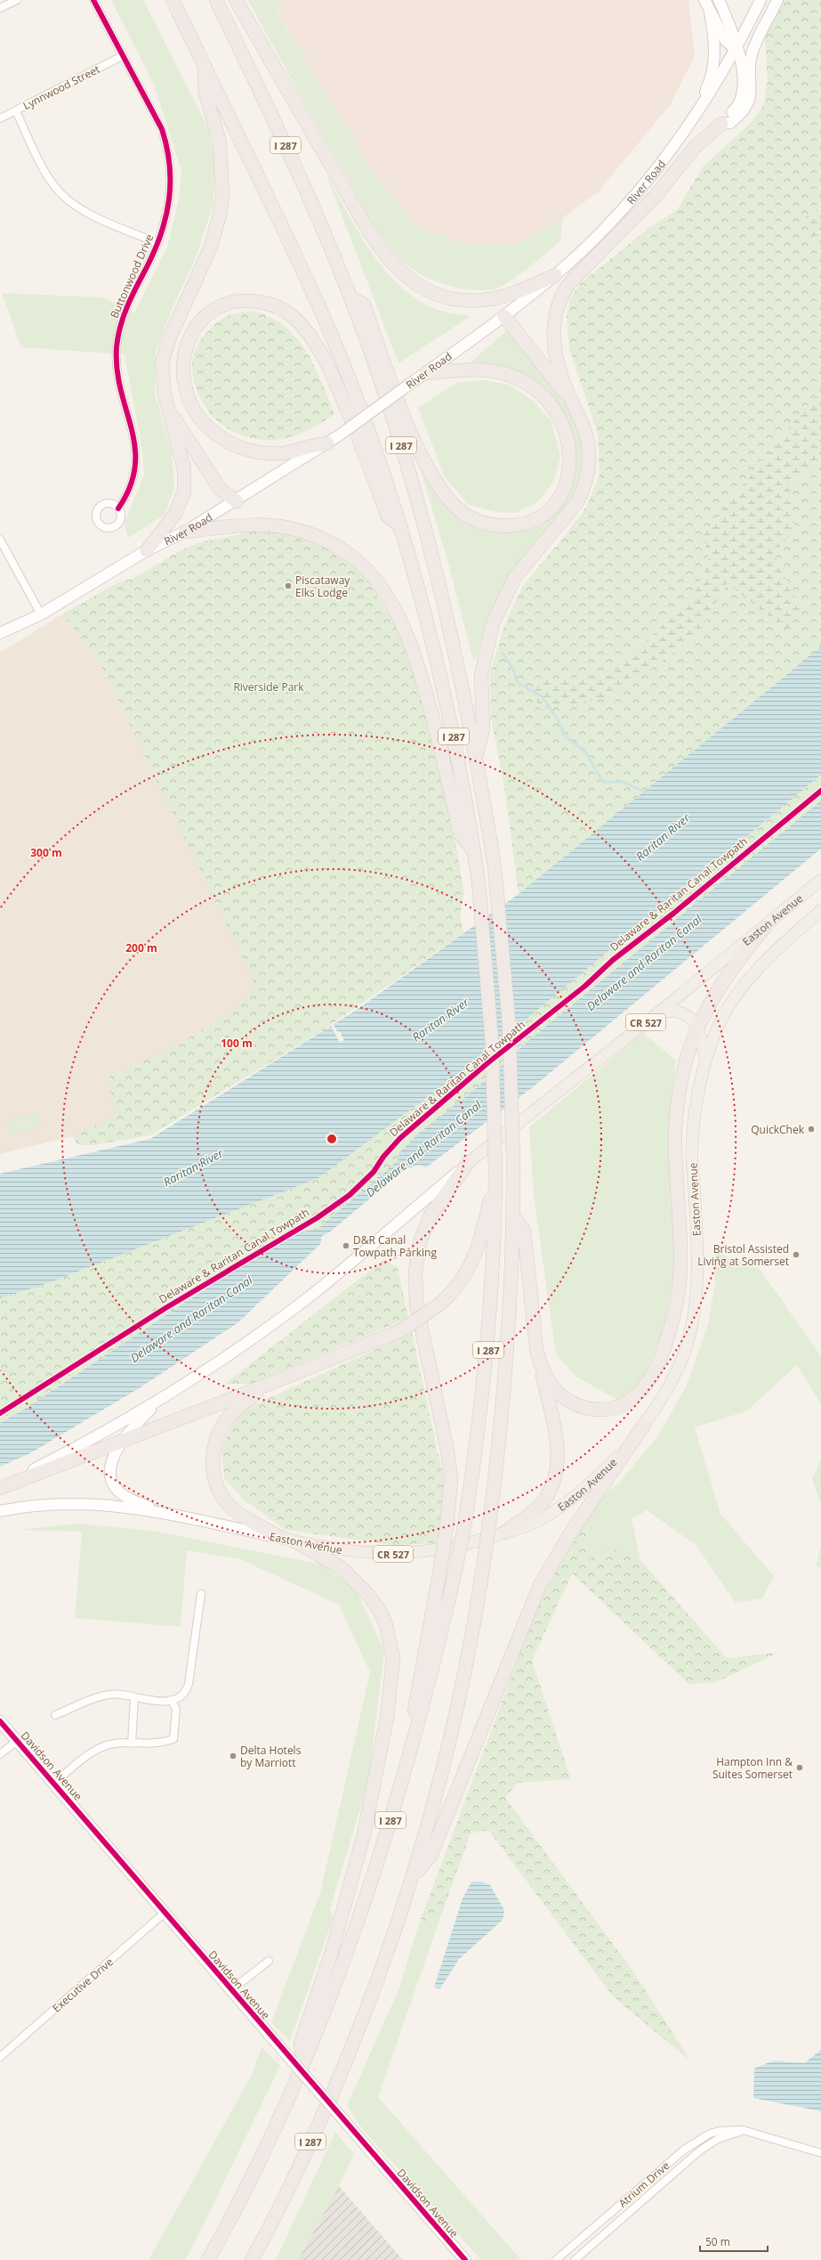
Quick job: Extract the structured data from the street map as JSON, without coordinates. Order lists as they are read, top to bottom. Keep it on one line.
{"streets":{"highway":["I 287"],"main road":["River Road","Easton Avenue","CR 527","Davidson Avenue"],"street":["Lynnwood Street","Buttonwood Drive","Executive Drive","Atrium Drive"],"cycle path":["Delaware & Raritan Canal Towpath"]},"crossings":[["Lynnwood Street","Buttonwood Drive"],["Davidson Avenue","Executive Drive"]],"water":["Raritan River","Delaware and Raritan Canal"],"parks":["Riverside Park"],"places":["Piscataway Elks Lodge","QuickChek","D&R Canal Towpath Parking","Bristol Assisted Living at Somerset","Delta Hotels by Marriott","Hampton Inn & Suites Somerset"],"scale_bar":"50 m","rings":["300 m","200 m","100 m"]}
